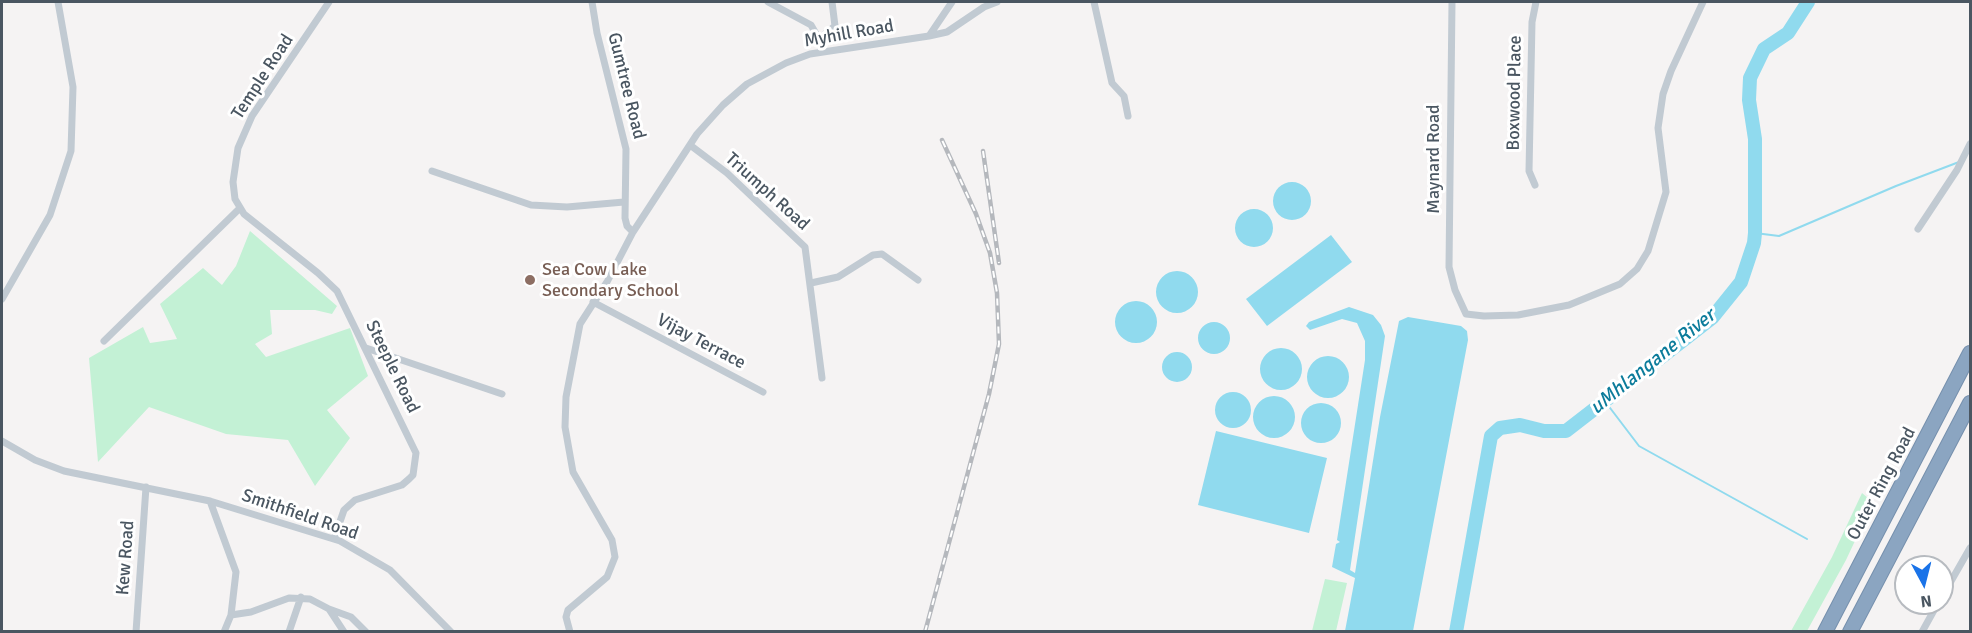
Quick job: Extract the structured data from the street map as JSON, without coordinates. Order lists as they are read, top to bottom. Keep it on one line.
{"streets":{"highway":["Outer Ring Road"],"street":["Myhill Road","Temple Road","Gumtree Road","Boxwood Place","Maynard Road","Triumph Road","Vijay Terrace","Steeple Road","Smithfield Road","Kew Road"]},"crossings":[["Myhill Road","Gumtree Road"],["Myhill Road","Triumph Road"],["Temple Road","Steeple Road"],["Steeple Road","Smithfield Road"],["Smithfield Road","Kew Road"]],"water":["uMhlangane River"],"places":["Sea Cow Lake Secondary School"],"north":"bottom"}
